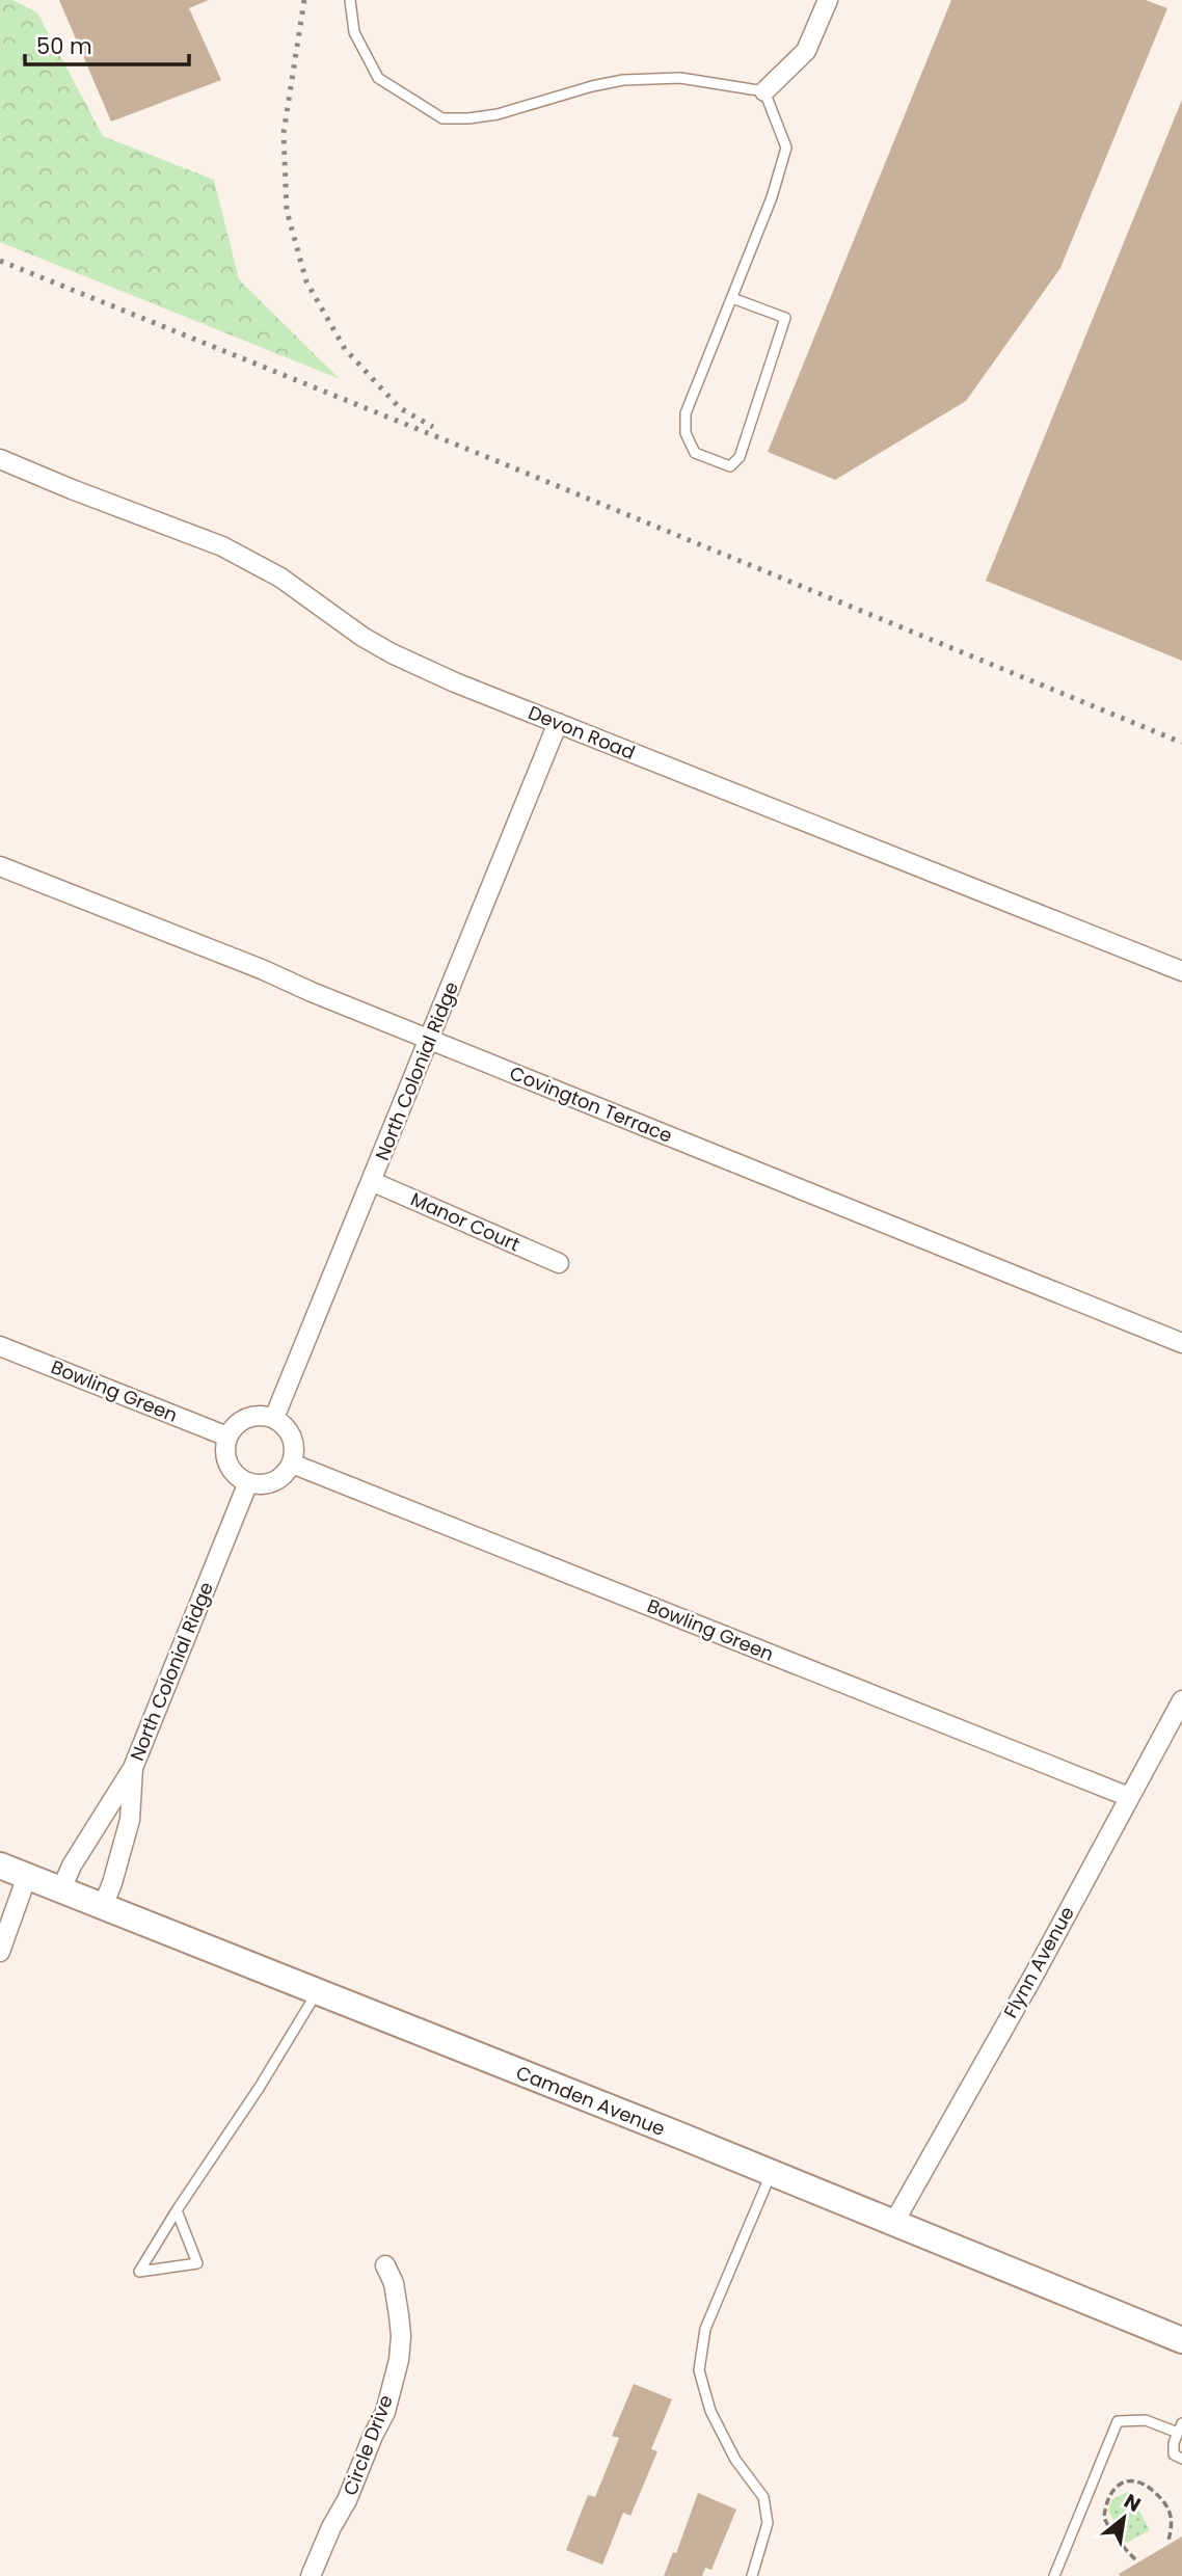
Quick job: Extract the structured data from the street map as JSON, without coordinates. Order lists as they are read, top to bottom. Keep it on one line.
{"streets":{"main road":["Camden Avenue"],"street":["Devon Road","North Colonial Ridge","Covington Terrace","Manor Court","Bowling Green","Flynn Avenue","Circle Drive"]},"crossings":[["Devon Road","North Colonial Ridge"],["North Colonial Ridge","Covington Terrace"],["North Colonial Ridge","Manor Court"],["North Colonial Ridge","Bowling Green"],["North Colonial Ridge","Camden Avenue"],["Bowling Green","Flynn Avenue"],["Flynn Avenue","Camden Avenue"]],"scale_bar":"50 m","north":"top right"}
